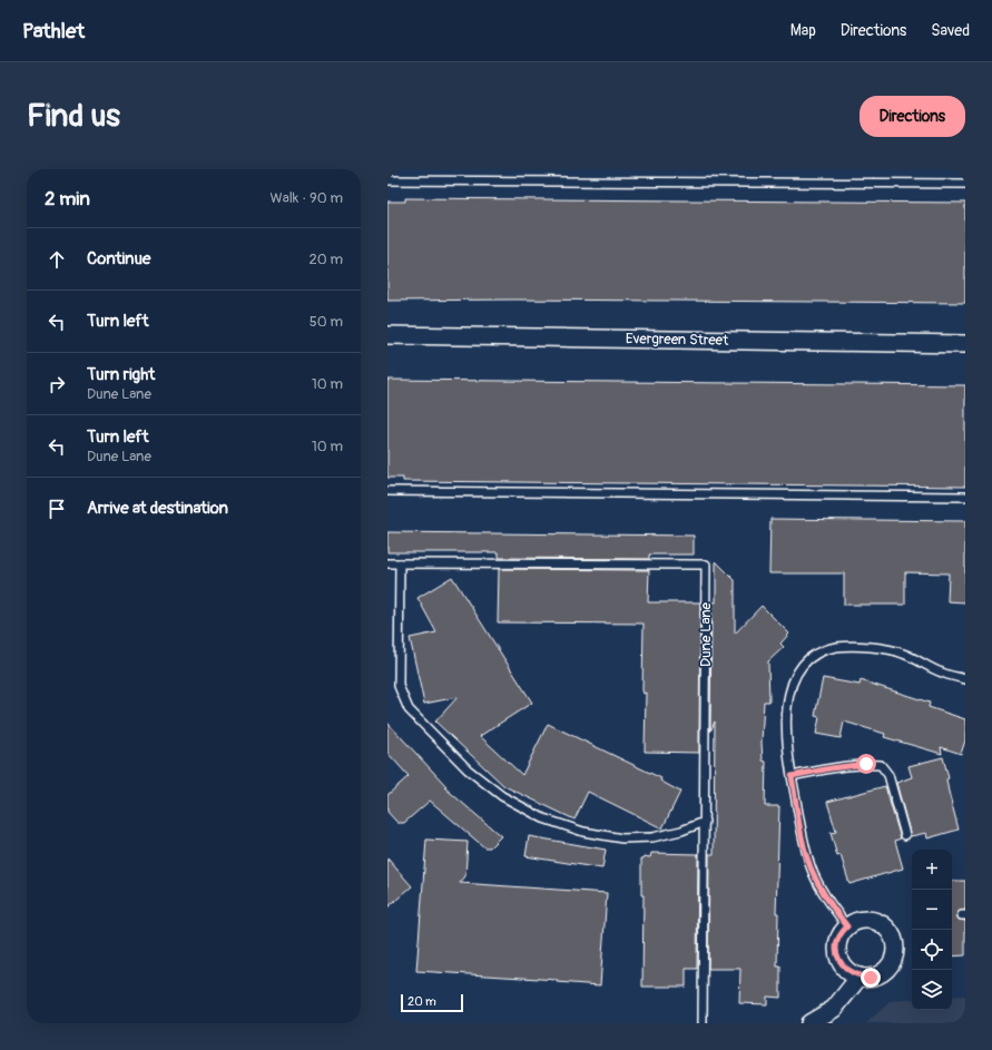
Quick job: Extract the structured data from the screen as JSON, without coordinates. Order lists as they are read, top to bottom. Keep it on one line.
{"streets":{"street":["Evergreen Street"],"lane":["Dune Lane"]},"scale_bar":"20 m","page":{"header":"Pathlet","nav":["Map","Directions","Saved"],"buttons":"Directions","title":"Find us","heading":["2 min","Walk · 90 m"],"list":[["Continue","20 m"],["Turn left","50 m"],["Turn right","Dune Lane","10 m"],["Turn left","Dune Lane","10 m"],"Arrive at destination"],"map_buttons":["+","−"],"scale":"20 m"}}
